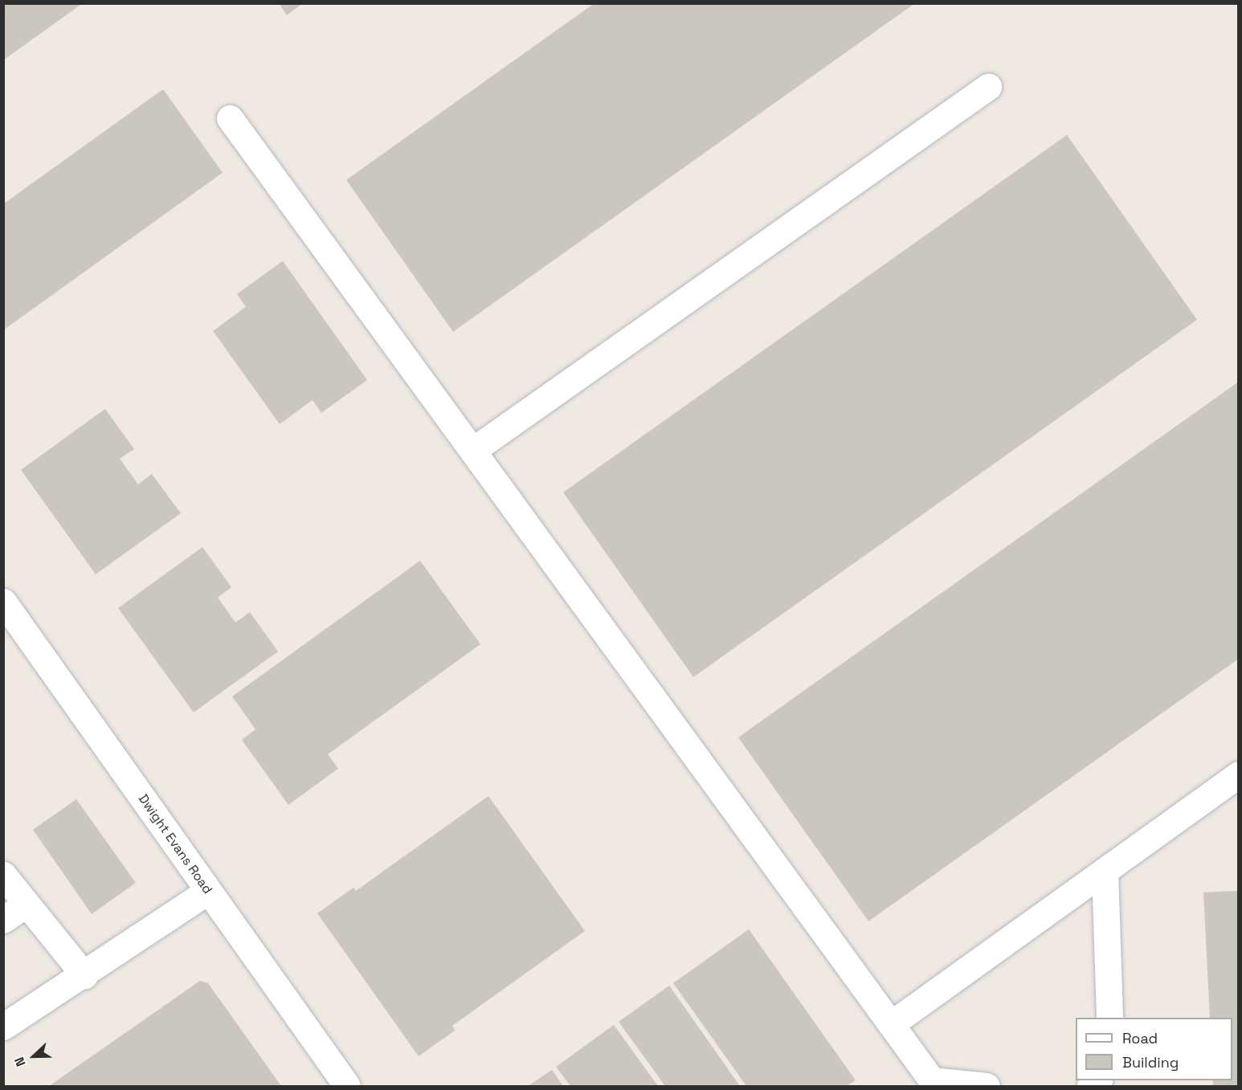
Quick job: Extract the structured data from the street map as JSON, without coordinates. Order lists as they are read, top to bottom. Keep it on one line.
{"streets":{"street":["Dwight Evans Road"]},"legend":["Road","Building"],"north":"left"}
